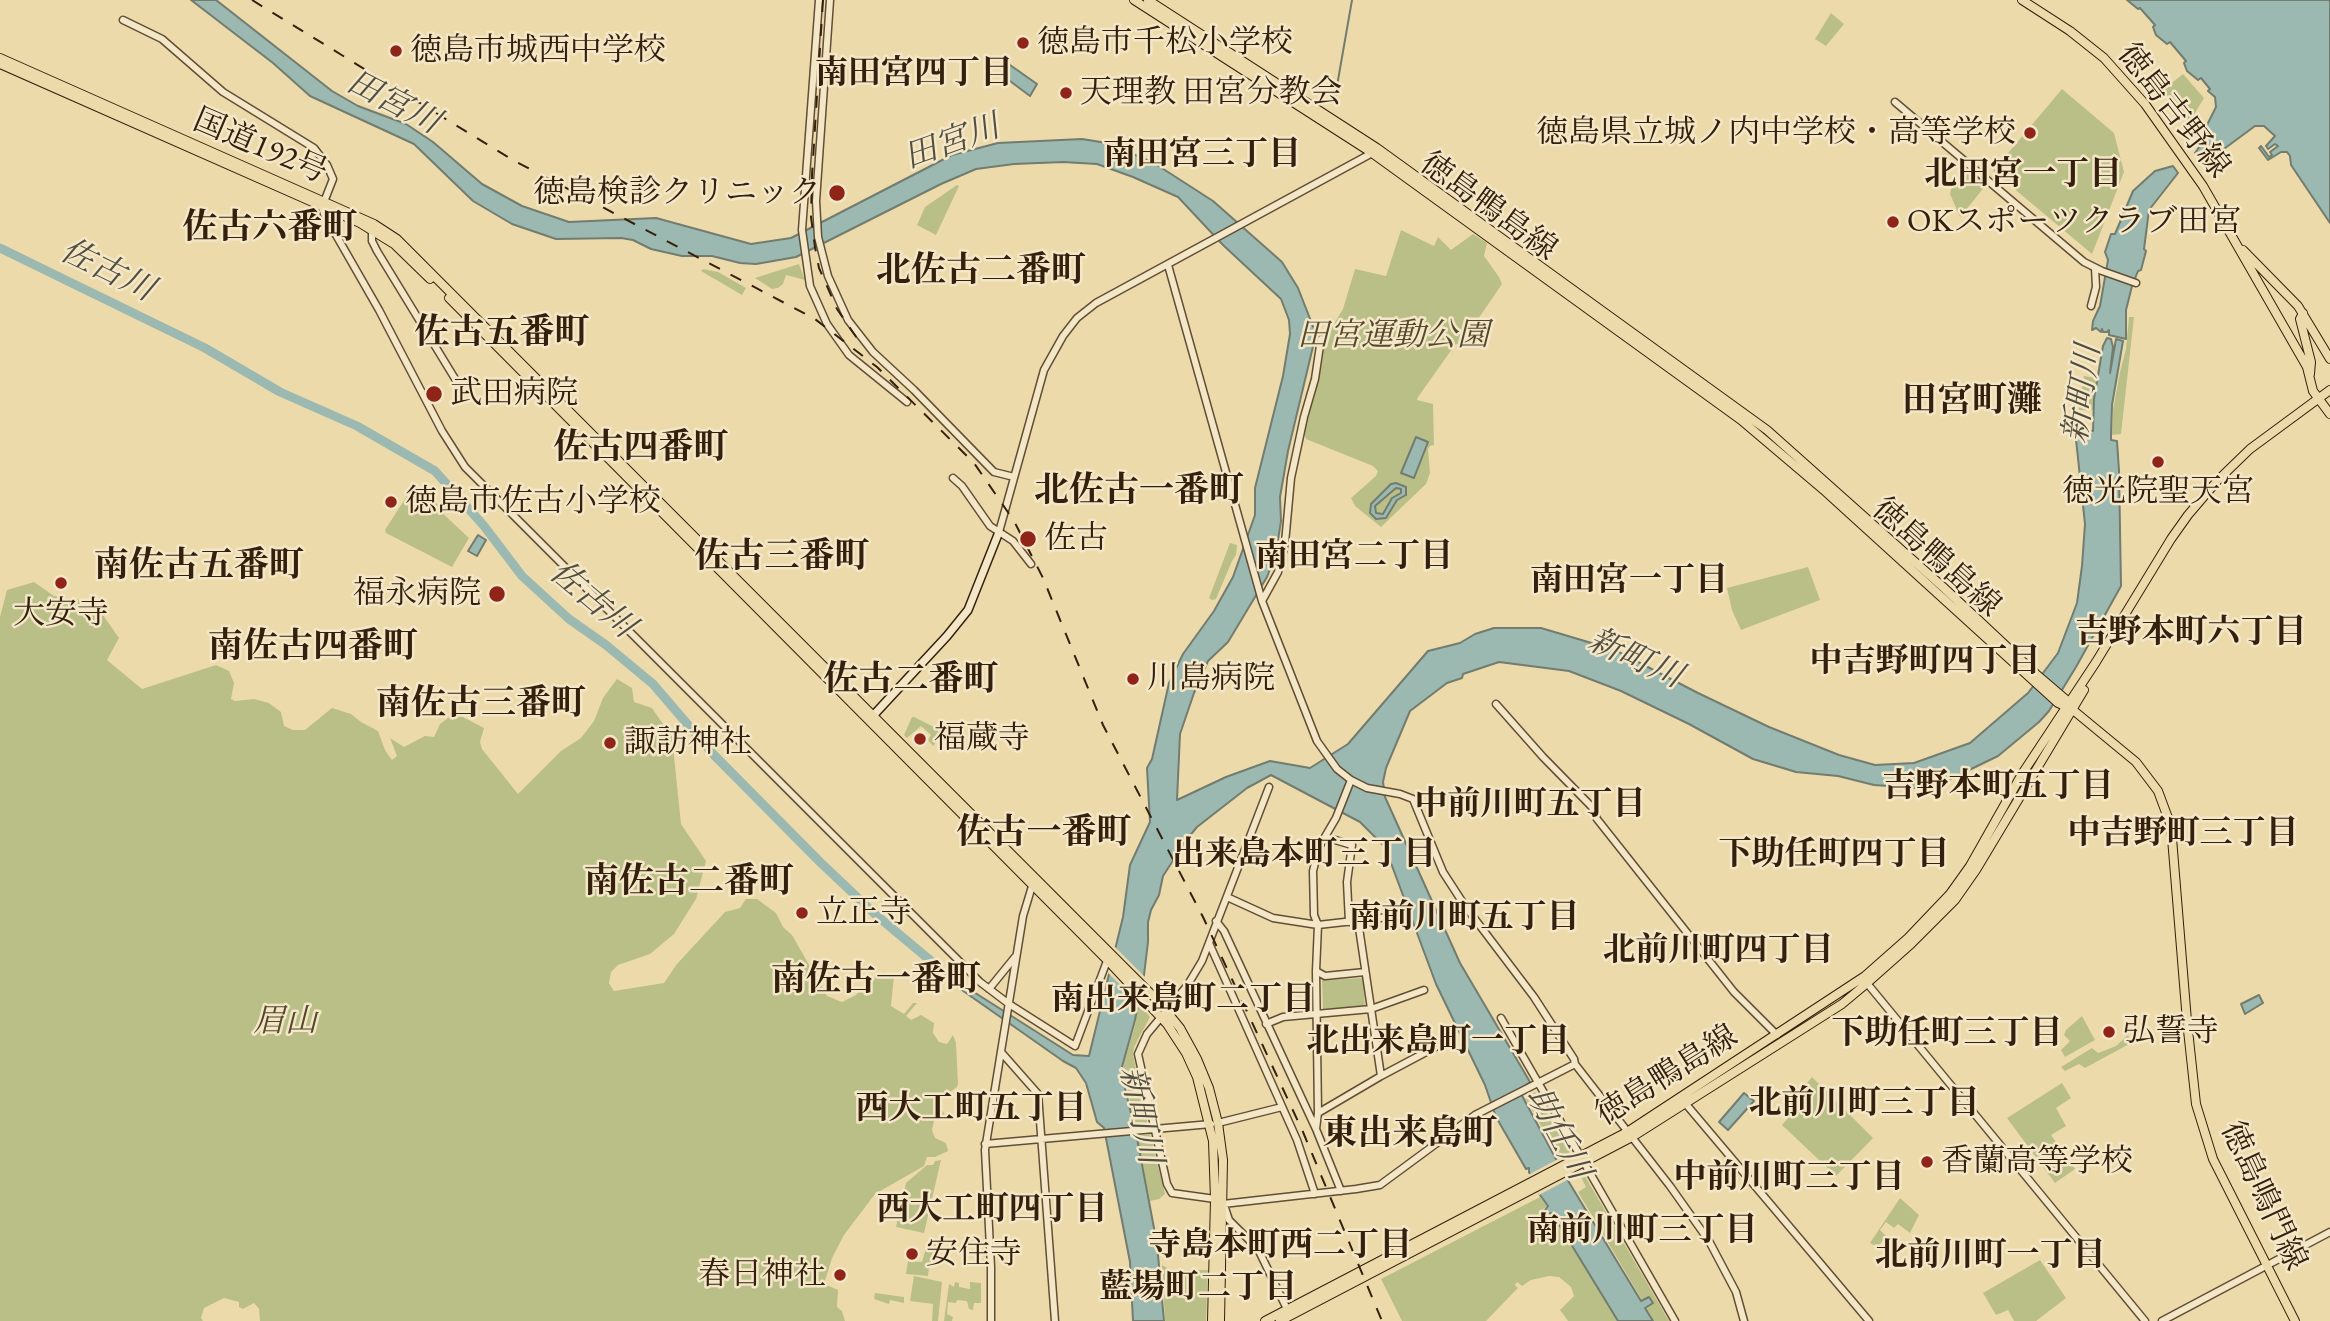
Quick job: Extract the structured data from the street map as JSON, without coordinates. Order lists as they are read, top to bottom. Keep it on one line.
{"streets":{"main road":["徳島吉野線","国道192号","徳島鴨島線","徳島鳴門線"]},"crossings":[["徳島鴨島線","徳島鳴門線"]],"districts":["南田宮四丁目","南田宮三丁目","北田宮一丁目","佐古六番町","北佐古二番町","佐古五番町","田宮町灘","佐古四番町","北佐古一番町","佐古三番町","南田宮二丁目","南佐古五番町","南田宮一丁目","吉野本町六丁目","南佐古四番町","中吉野町四丁目","佐古二番町","南佐古三番町","吉野本町五丁目","中前川町五丁目","佐古一番町","中吉野町三丁目","出来島本町三丁目","下助任町四丁目","南佐古二番町","南前川町五丁目","北前川町四丁目","南佐古一番町","南出来島町二丁目","下助任町三丁目","北出来島町一丁目","北前川町三丁目","西大工町五丁目","東出来島町","中前川町三丁目","西大工町四丁目","南前川町三丁目","寺島本町西二丁目","北前川町一丁目","藍場町二丁目"],"water":["田宮川","佐古川","新町川","助任川"],"parks":["田宮運動公園","眉山"],"places":["徳島市千松小学校","徳島市城西中学校","天理教 田宮分教会","徳島県立城ノ内中学校・高等学校","徳島検診クリニック","OKスポーツクラブ田宮","武田病院","徳光院聖天宮","徳島市佐古小学校","佐古","大安寺","福永病院","川島病院","福蔵寺","諏訪神社","立正寺","弘誓寺","香蘭高等学校","安住寺","春日神社"]}
